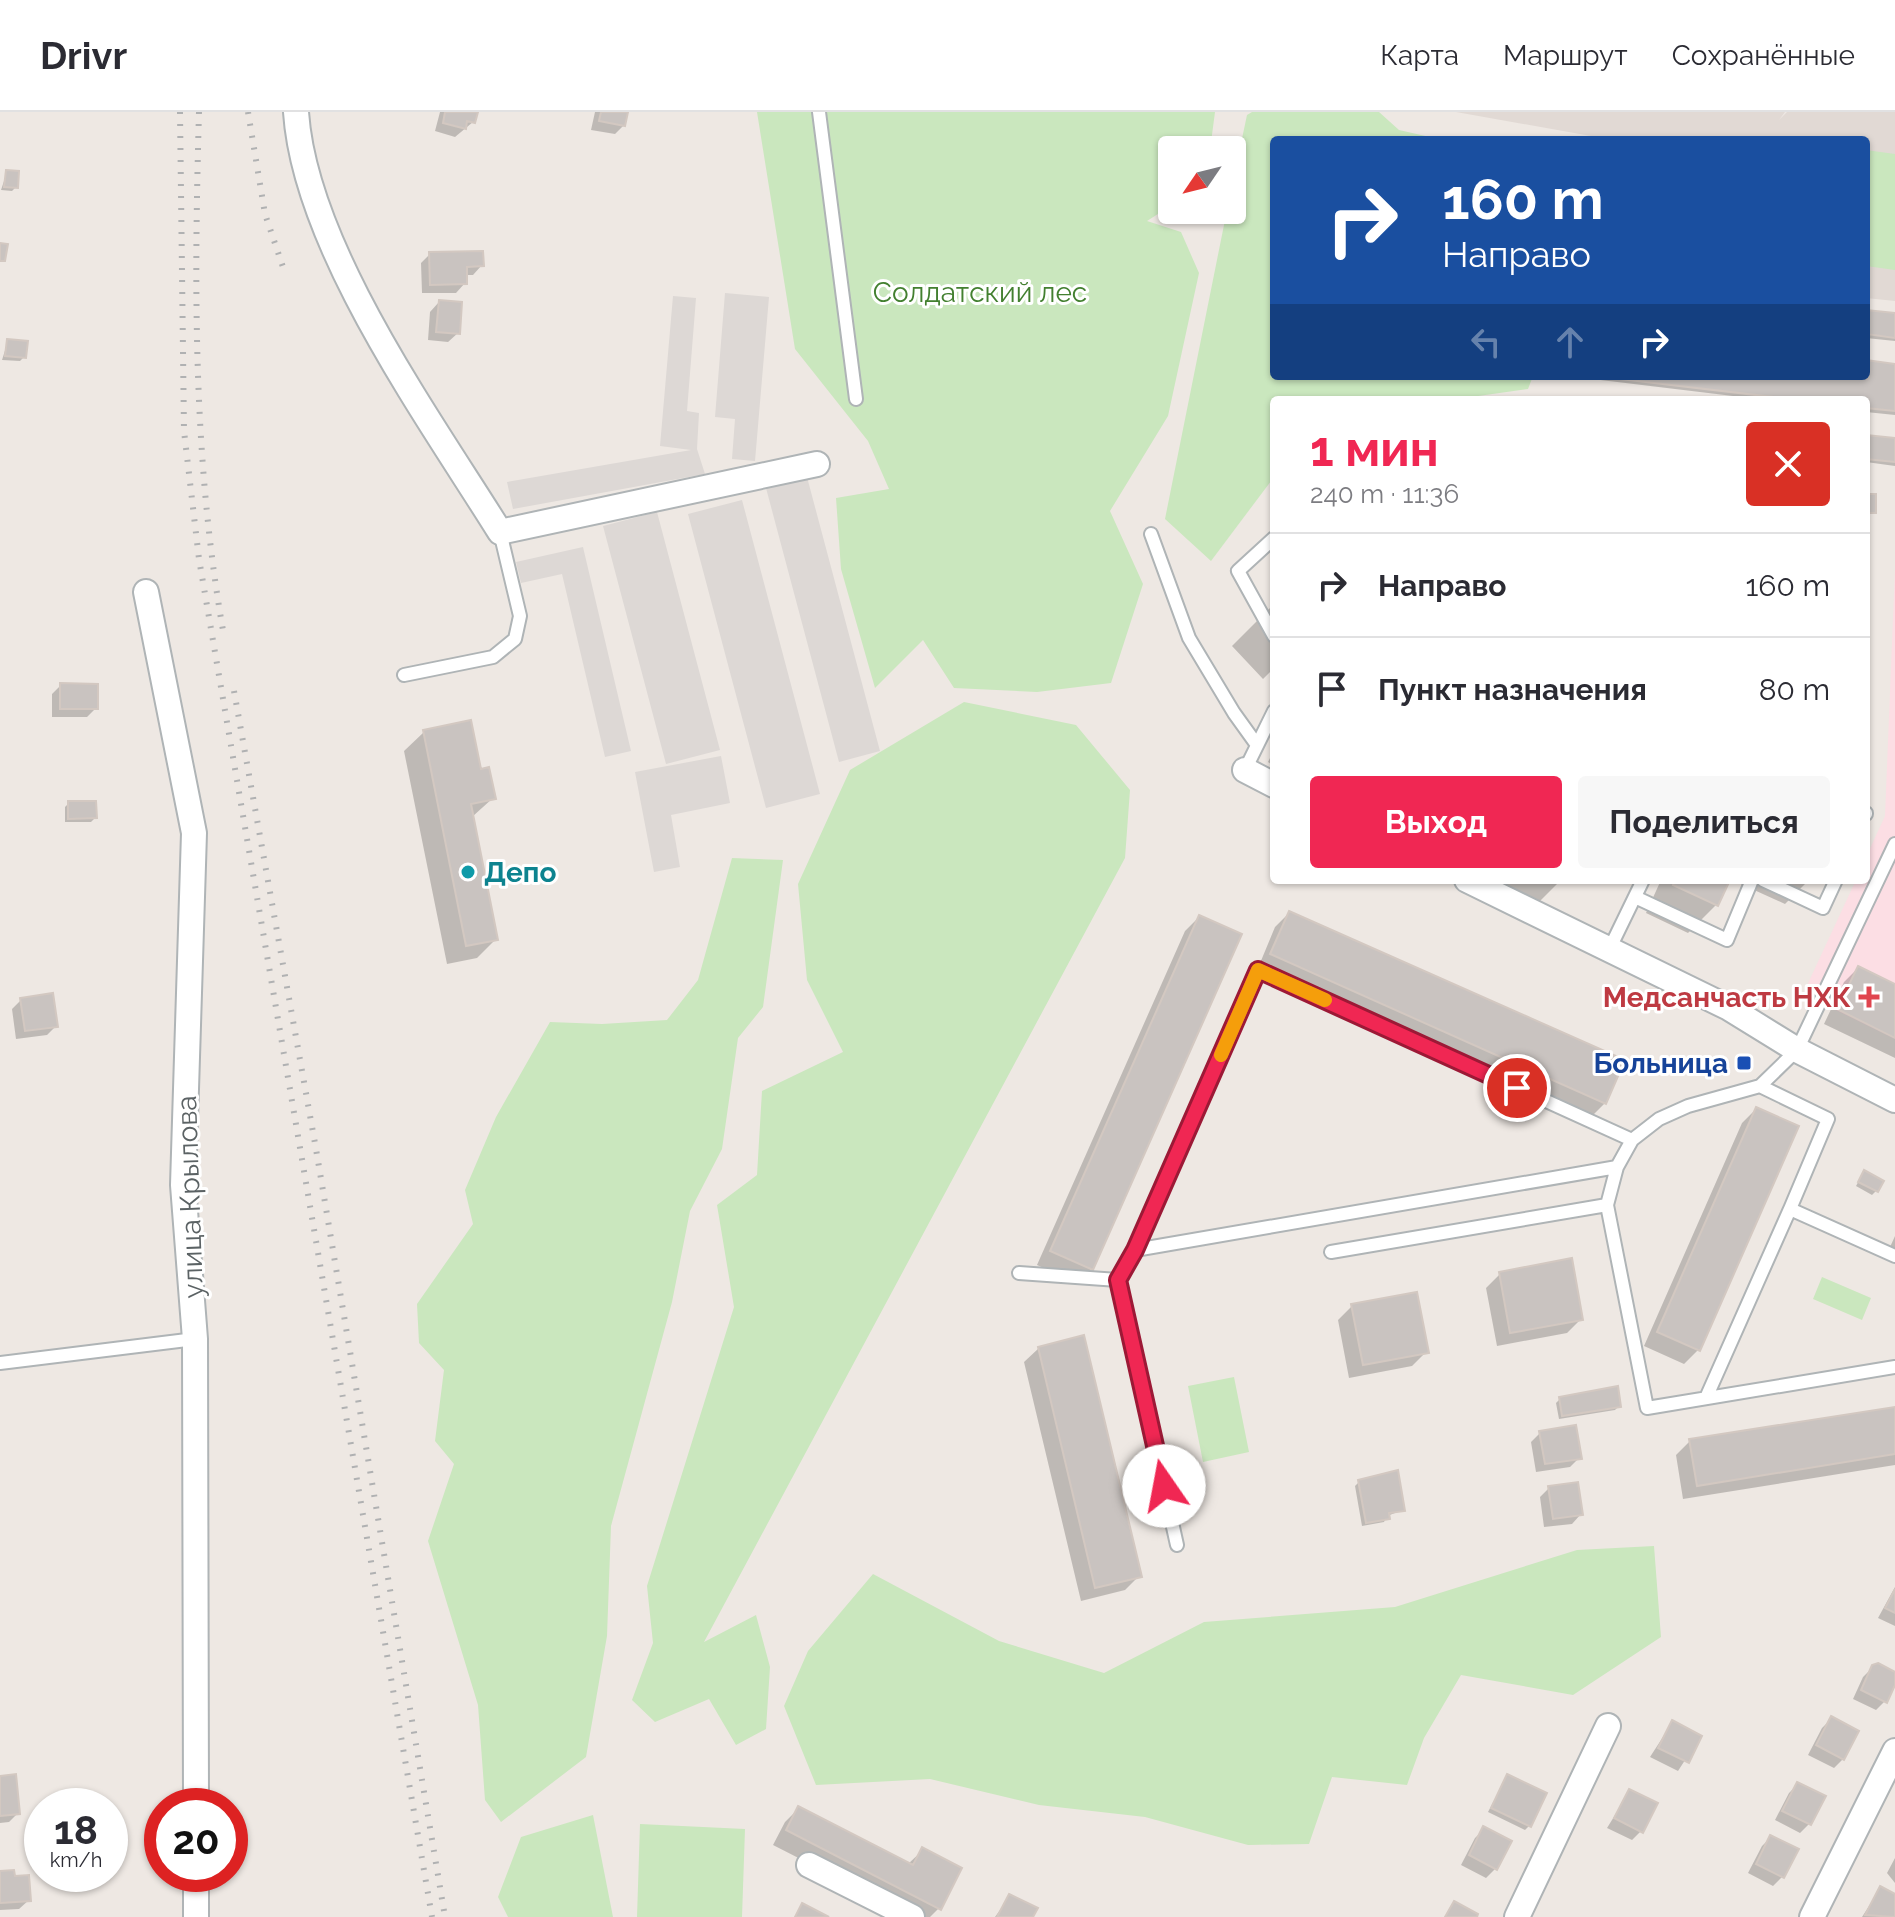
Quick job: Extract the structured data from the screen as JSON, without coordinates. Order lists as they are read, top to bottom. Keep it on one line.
{"streets":{"street":["улица Крылова"]},"parks":["Солдатский лес"],"places":{"other":["Депо"],"health":["Медсанчасть НХК"],"transit":["Больница"]},"north":"bottom left","page":{"header":"Drivr","nav":["Карта","Маршрут","Сохранённые"],"turn":["160 m","Направо"],"heading":["1 мин","240 m · 11:36"],"list":[{"name":"Направо","value":"160 m"},{"name":"Пункт назначения","value":"80 m"}],"buttons":["Выход","Поделиться"],"speed":"18 km/h","limit":"20"}}
